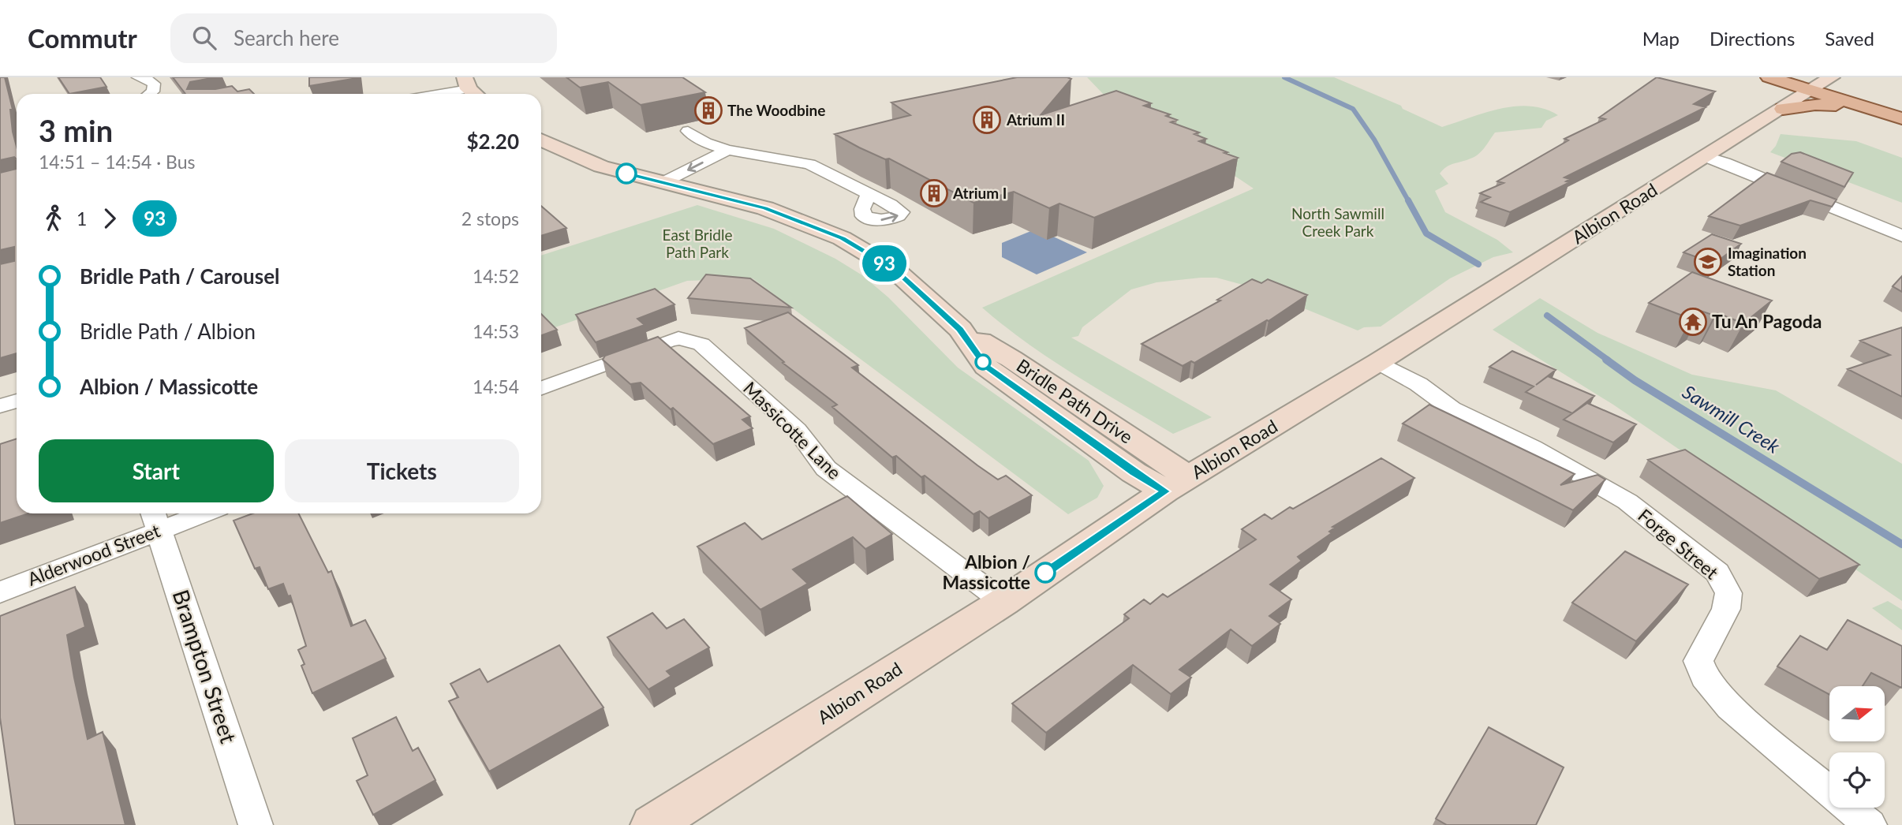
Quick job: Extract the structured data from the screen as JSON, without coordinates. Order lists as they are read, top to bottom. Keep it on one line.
{"streets":{"street":["Albion Road","Bridle Path Drive","Massicotte Lane","Forge Street","Alderwood Street","Brampton Street"]},"crossings":[["Albion Road","Bridle Path Drive"],["Albion Road","Massicotte Lane"],["Albion Road","Forge Street"],["Alderwood Street","Brampton Street"]],"water":["Sawmill Creek"],"parks":["North Sawmill Creek Park","East Bridle Path Park"],"places":{"building":["The Woodbine","Atrium II","Atrium I"],"school or university":["Imagination Station"],"temple":["Tu An Pagoda"],"other":["Albion / Massicotte"]},"lines":["bus line 93"],"north":"right","page":{"header":"Commutr","search":"Search here","nav":["Map","Directions","Saved"],"on_map":"93","heading":["3 min","14:51 – 14:54 · Bus","$2.20"],"legs":["1","93","2 stops"],"list":[{"name":"Bridle Path / Carousel","value":"14:52"},{"name":"Bridle Path / Albion","value":"14:53"},{"name":"Albion / Massicotte","value":"14:54"}],"buttons":["Start","Tickets"]}}
